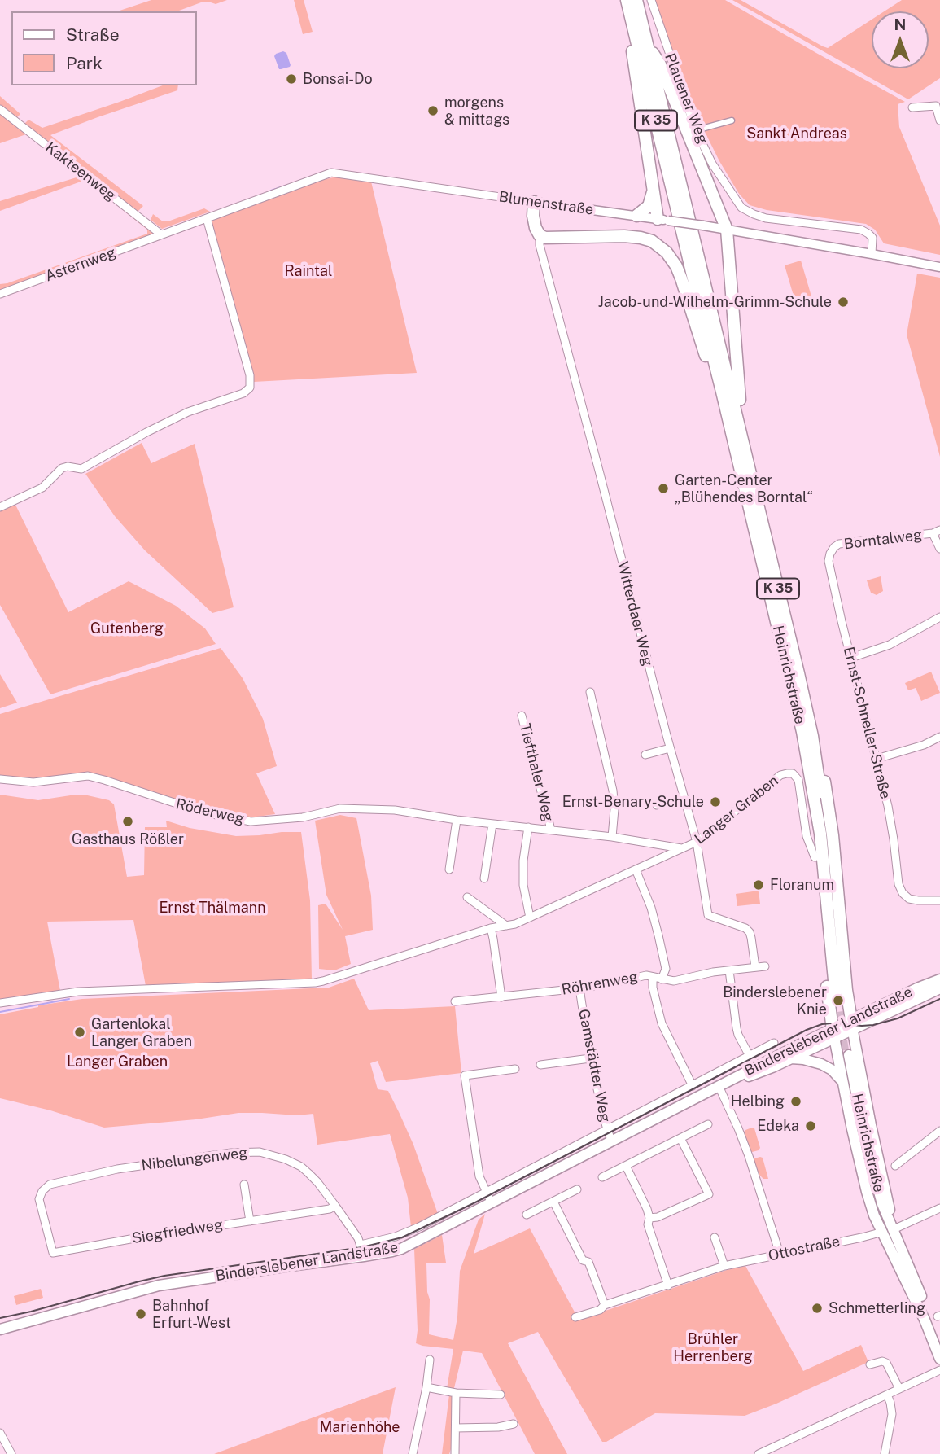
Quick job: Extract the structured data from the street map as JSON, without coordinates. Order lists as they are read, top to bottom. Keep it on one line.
{"streets":{"highway":["K 35","Heinrichstraße"],"main road":["Binderslebener Landstraße"],"street":["Plauener Weg","Kakteenweg","Blumenstraße","Asternweg","Borntalweg","Witterdaer Weg","Ernst-Schneller-Straße","Tiefthaler Weg","Langer Graben","Röderweg","Röhrenweg","Gamstädter Weg","Nibelungenweg","Siegfriedweg","Ottostraße"]},"crossings":[["Plauener Weg","Blumenstraße"],["K 35","Blumenstraße"],["K 35","Heinrichstraße"],["K 35","Langer Graben"],["K 35","Binderslebener Landstraße"],["Kakteenweg","Blumenstraße"],["Kakteenweg","Asternweg"],["Blumenstraße","Asternweg"],["Blumenstraße","Heinrichstraße"],["Borntalweg","Ernst-Schneller-Straße"],["Witterdaer Weg","Langer Graben"],["Witterdaer Weg","Röhrenweg"],["Heinrichstraße","Binderslebener Landstraße"],["Heinrichstraße","Ottostraße"],["Tiefthaler Weg","Röderweg"],["Langer Graben","Röderweg"],["Röhrenweg","Gamstädter Weg"],["Binderslebener Landstraße","Gamstädter Weg"],["Binderslebener Landstraße","Nibelungenweg"],["Nibelungenweg","Siegfriedweg"]],"parks":["Sankt Andreas","Raintal","Gutenberg","Ernst Thälmann","Langer Graben","Brühler Herrenberg","Marienhöhe"],"places":["Bonsai-Do","morgens & mittags","Jacob-und-Wilhelm-Grimm-Schule","Garten-Center „Blühendes Borntal“","Ernst-Benary-Schule","Gasthaus Rößler","Floranum","Binderslebener Knie","Gartenlokal Langer Graben","Helbing","Edeka","Schmetterling","Bahnhof Erfurt-West"],"legend":["Straße","Park"],"north":"top"}
